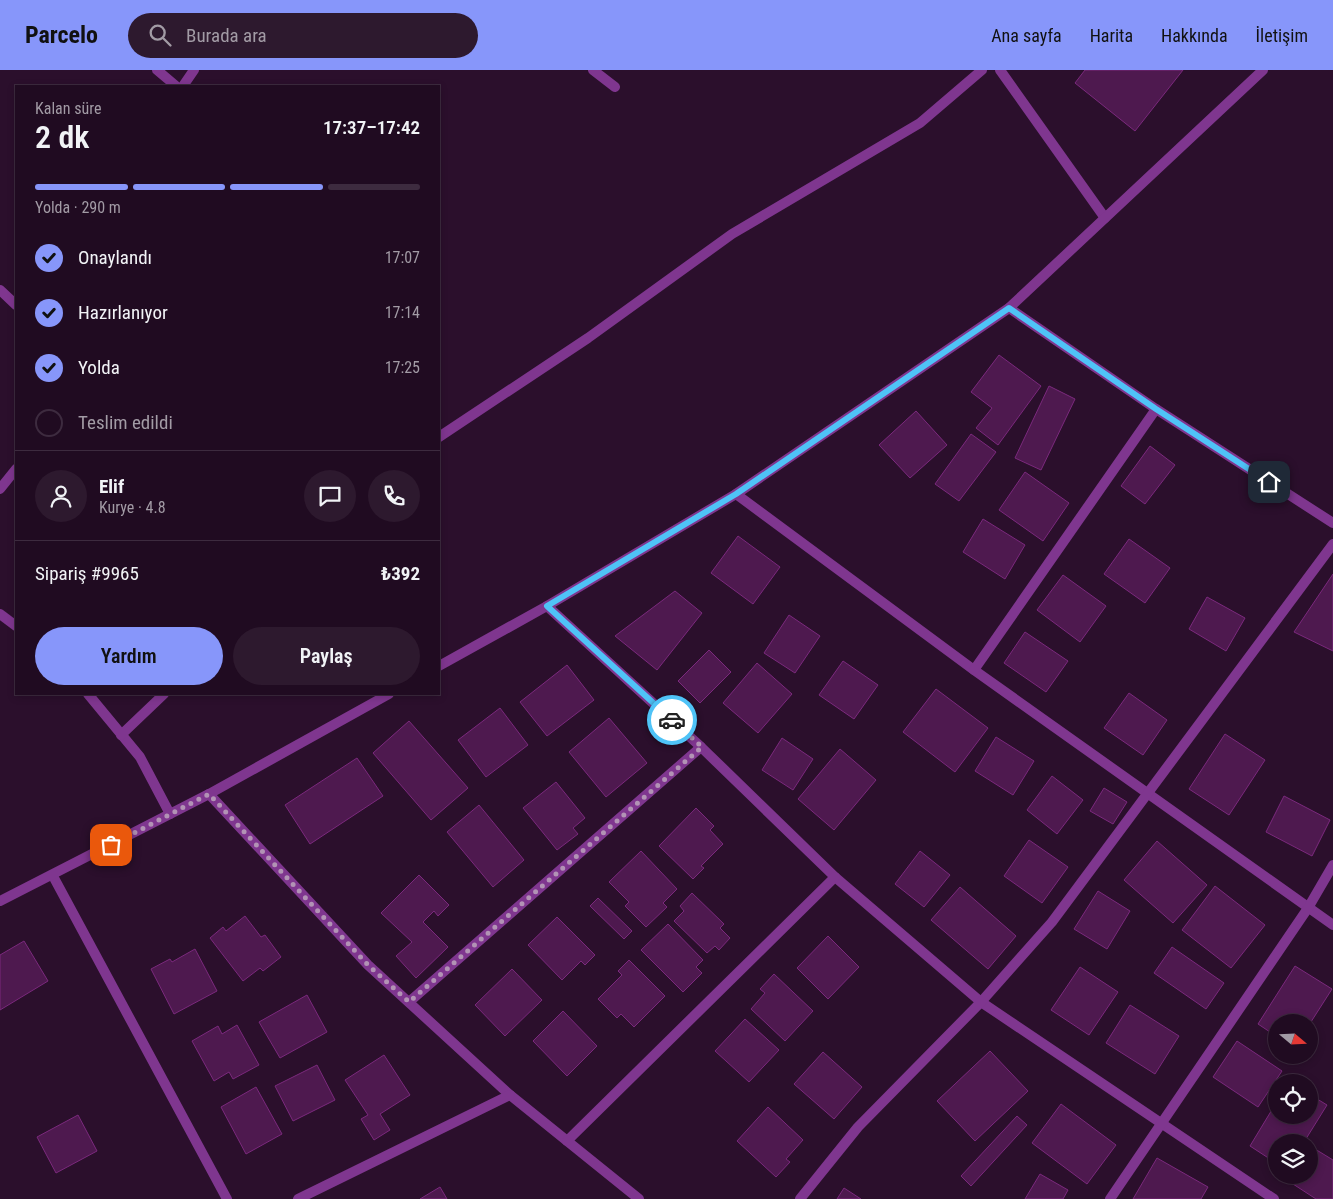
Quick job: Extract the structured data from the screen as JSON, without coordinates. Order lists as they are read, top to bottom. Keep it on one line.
{"north":"right","page":{"header":"Parcelo","search":"Burada ara","nav":["Ana sayfa","Harita","Hakkında","İletişim"],"heading":["2 dk","Kalan süre","17:37–17:42"],"panel":["Elif","Kurye · 4.8","Sipariş #9965","₺392"],"bar":"Yolda · 290 m","list":[["Onaylandı","17:07"],["Hazırlanıyor","17:14"],["Yolda","17:25"],"Teslim edildi"],"buttons":["Yardım","Paylaş"]}}
